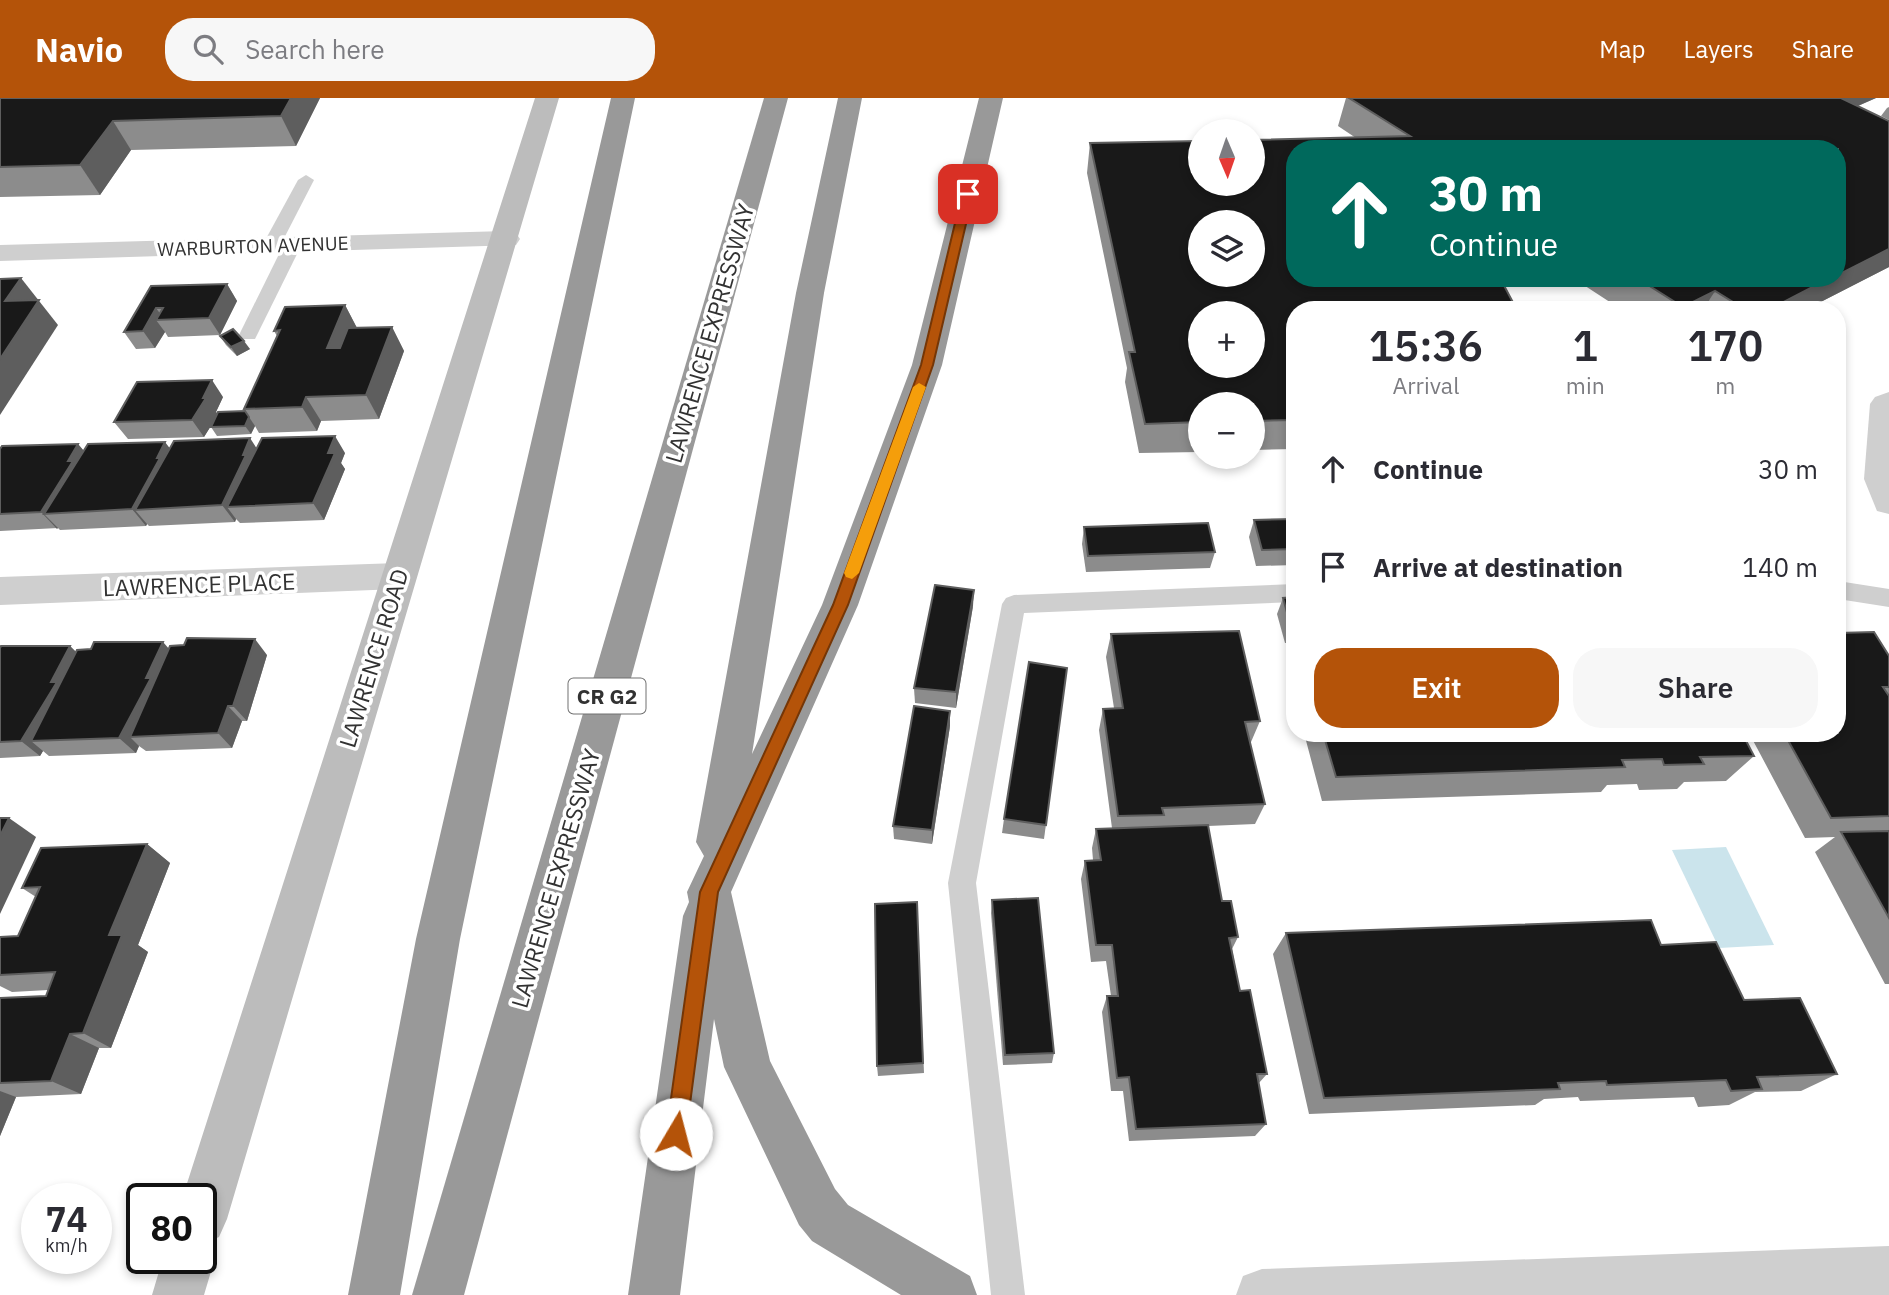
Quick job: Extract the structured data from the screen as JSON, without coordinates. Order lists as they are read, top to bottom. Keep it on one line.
{"streets":{"highway":["LAWRENCE EXPRESSWAY","CR G2"],"street":["WARBURTON AVENUE","LAWRENCE PLACE","LAWRENCE ROAD"]},"crossings":[["WARBURTON AVENUE","LAWRENCE ROAD"],["LAWRENCE PLACE","LAWRENCE ROAD"]],"north":"bottom","page":{"header":"Navio","search":"Search here","nav":["Map","Layers","Share"],"map_buttons":["+","−"],"turn":["30 m","Continue"],"eta":["15:36","Arrival","1","min","170","m"],"list":[{"name":"Continue","value":"30 m"},{"name":"Arrive at destination","value":"140 m"}],"buttons":["Exit","Share"],"speed":"74 km/h","limit":"80"}}
